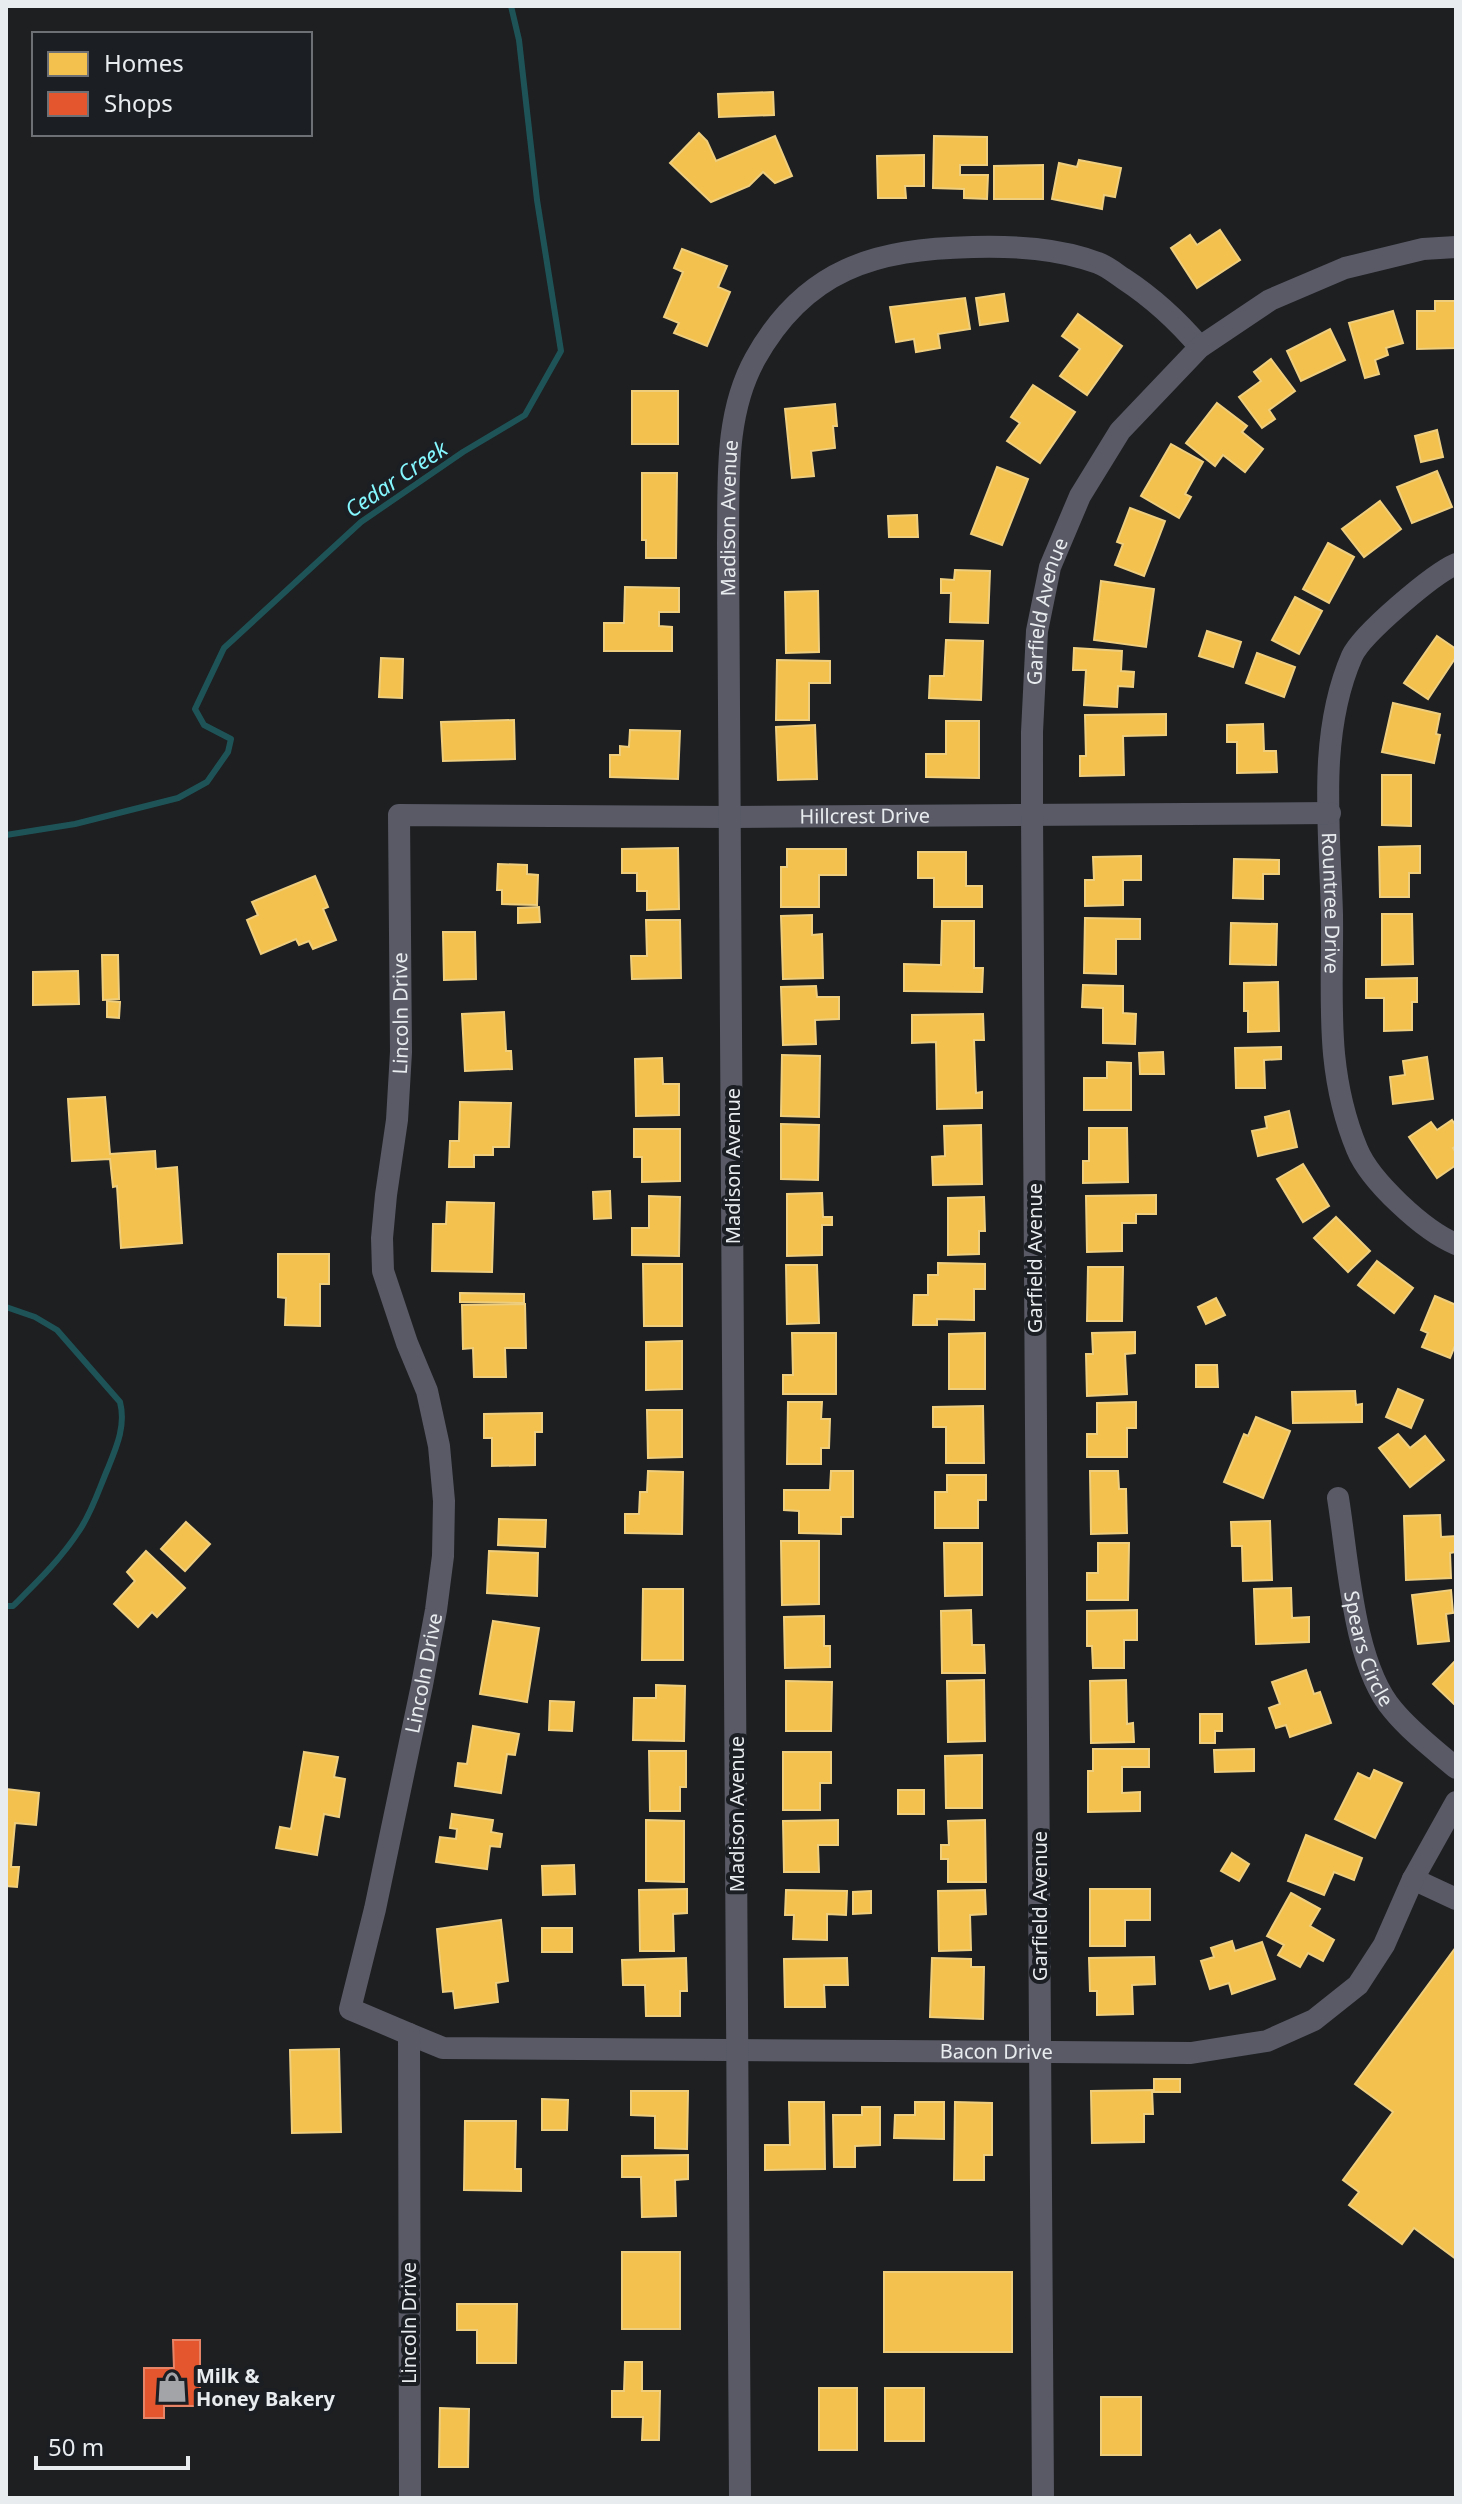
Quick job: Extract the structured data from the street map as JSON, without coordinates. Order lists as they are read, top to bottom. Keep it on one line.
{"streets":{"street":["Madison Avenue","Garfield Avenue","Hillcrest Drive","Rountree Drive","Lincoln Drive","Spears Circle","Bacon Drive"]},"crossings":[["Madison Avenue","Garfield Avenue"],["Madison Avenue","Hillcrest Drive"],["Madison Avenue","Bacon Drive"],["Garfield Avenue","Hillcrest Drive"],["Garfield Avenue","Bacon Drive"],["Hillcrest Drive","Rountree Drive"],["Hillcrest Drive","Lincoln Drive"],["Lincoln Drive","Bacon Drive"]],"water":["Cedar Creek"],"places":{"shop":["Milk & Honey Bakery"]},"legend":["Homes","Shops"],"scale_bar":"50 m"}
